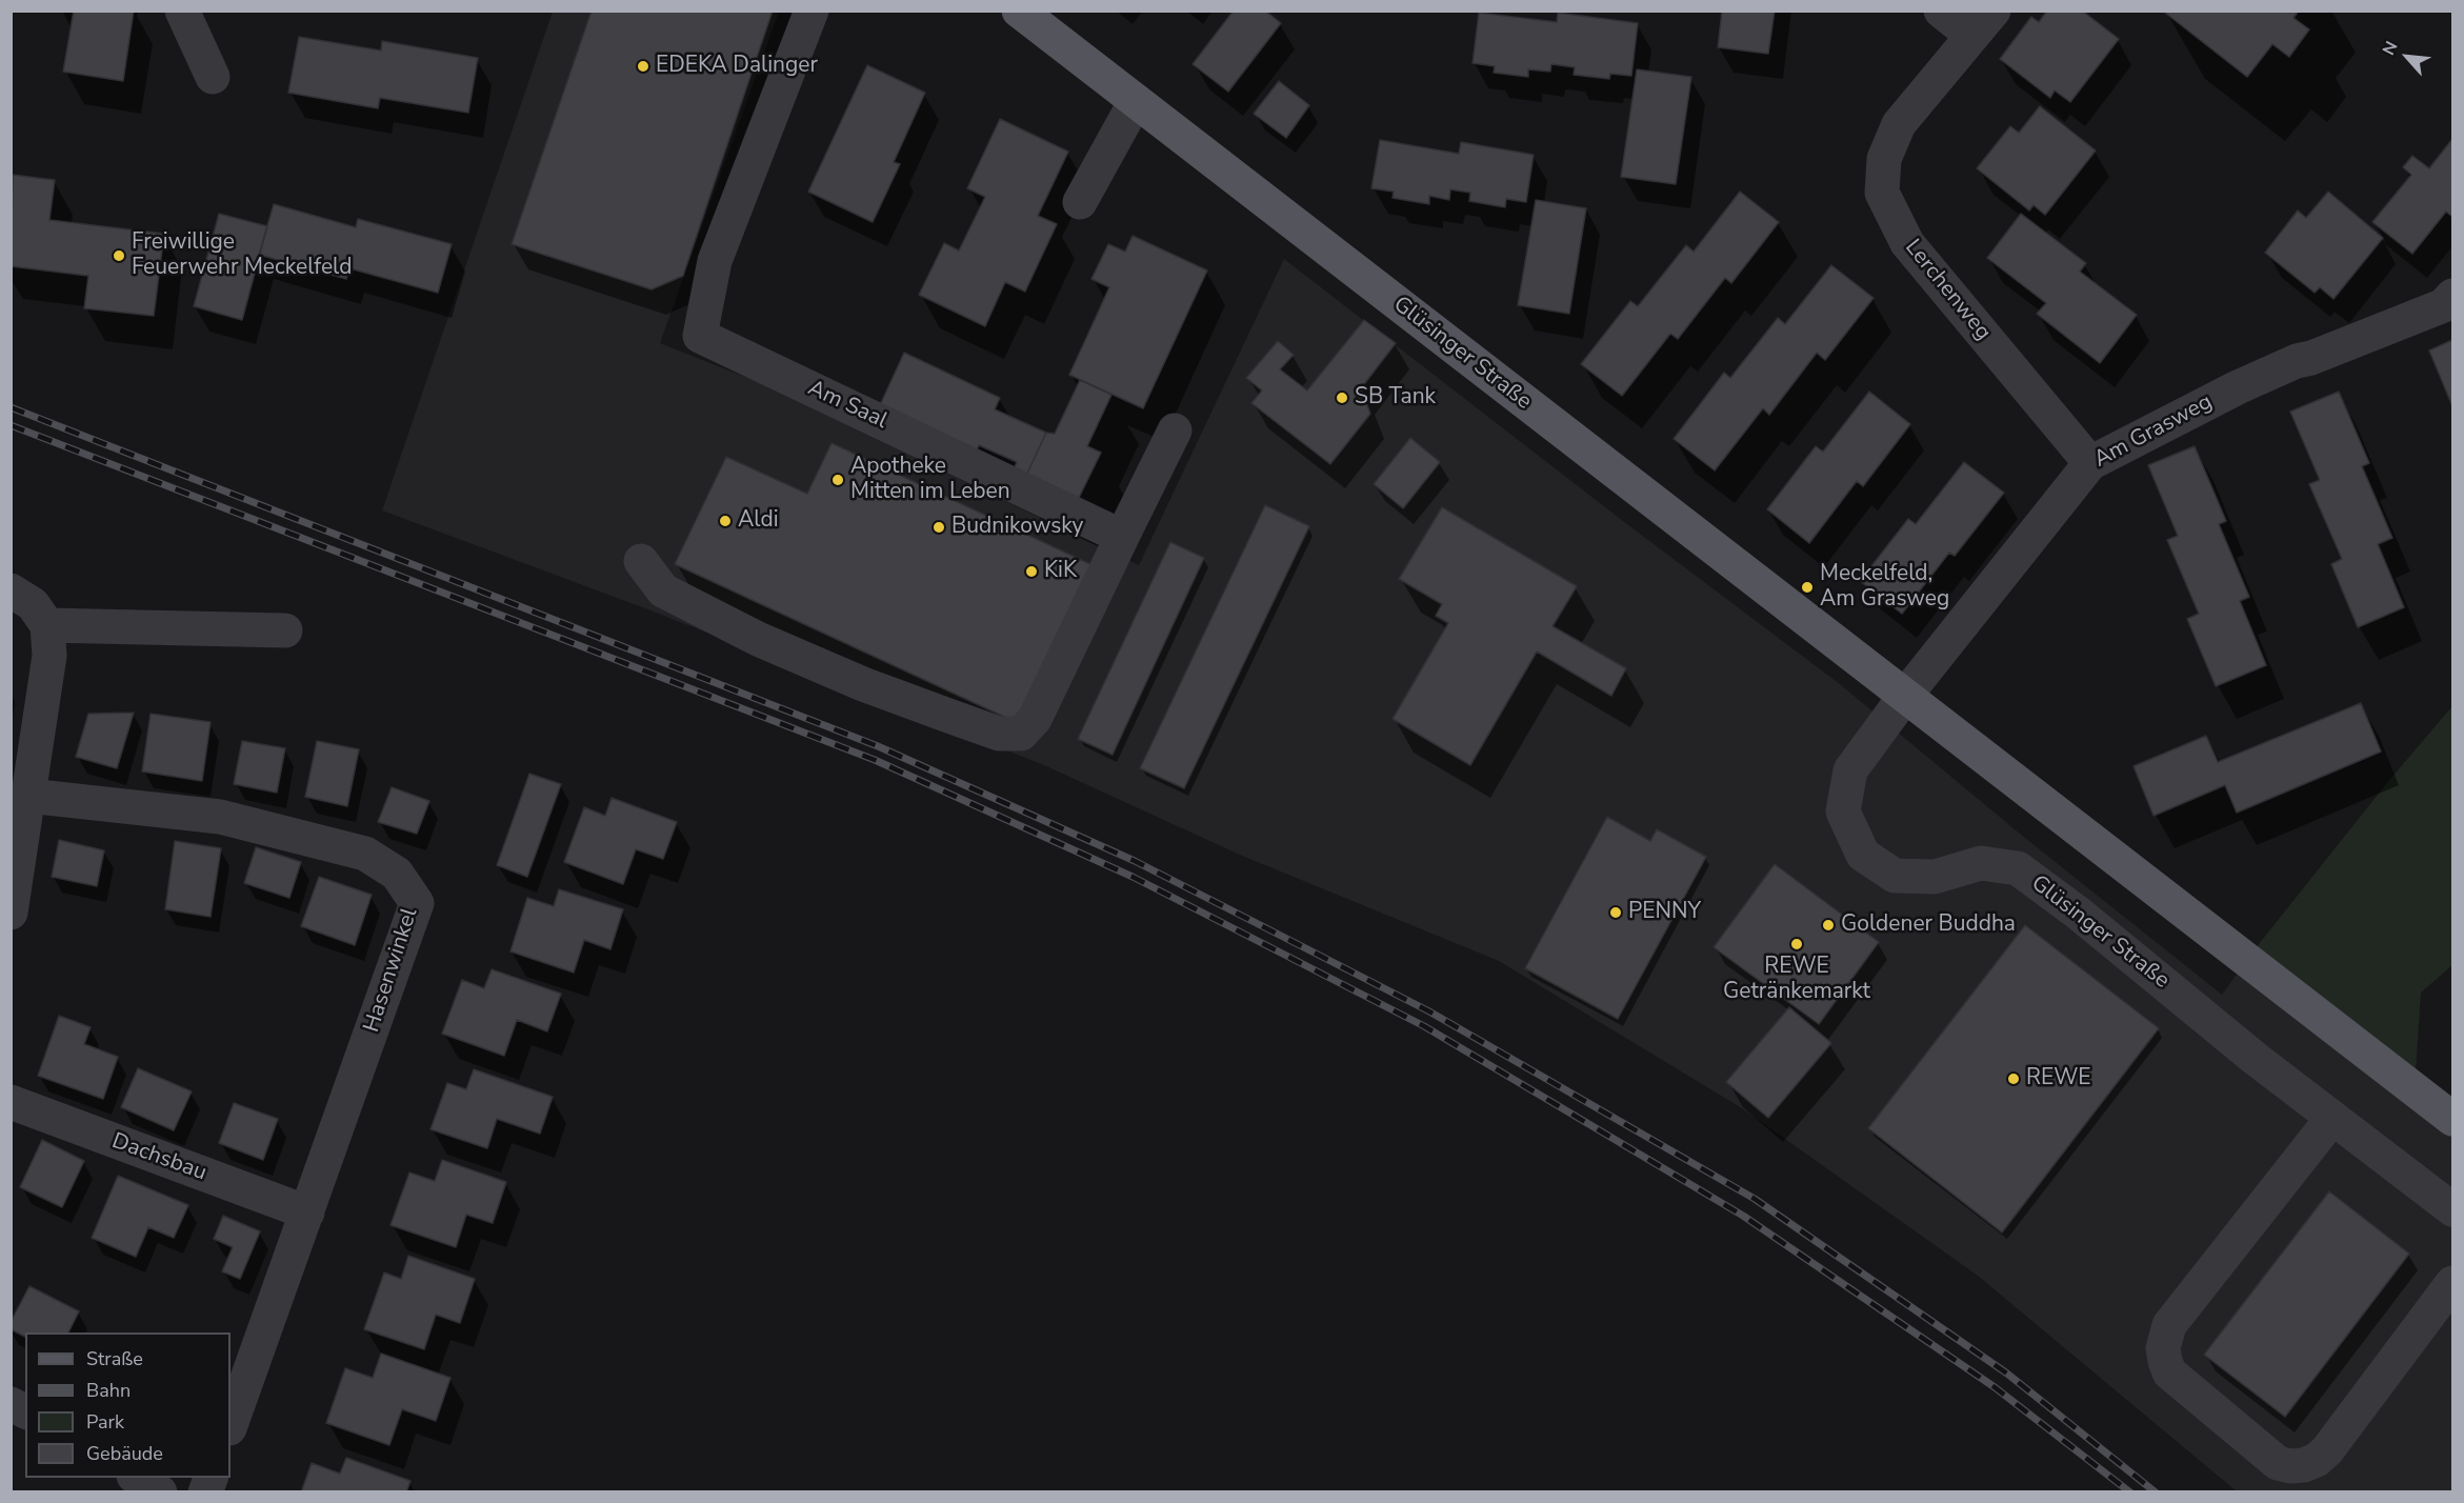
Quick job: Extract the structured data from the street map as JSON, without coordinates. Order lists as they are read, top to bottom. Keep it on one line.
{"streets":{"main road":["Glüsinger Straße"],"street":["Lerchenweg","Am Saal","Am Grasweg","Hasenwinkel","Dachsbau"]},"crossings":[["Lerchenweg","Am Grasweg"],["Glüsinger Straße","Am Grasweg"],["Hasenwinkel","Dachsbau"]],"places":["EDEKA Dalinger","Freiwillige Feuerwehr Meckelfeld","SB Tank","Apotheke Mitten im Leben","Aldi","Budnikowsky","KiK","Meckelfeld, Am Grasweg","PENNY","Goldener Buddha","REWE Getränkemarkt","REWE"],"legend":["Straße","Bahn","Park","Gebäude"],"north":"top left"}
